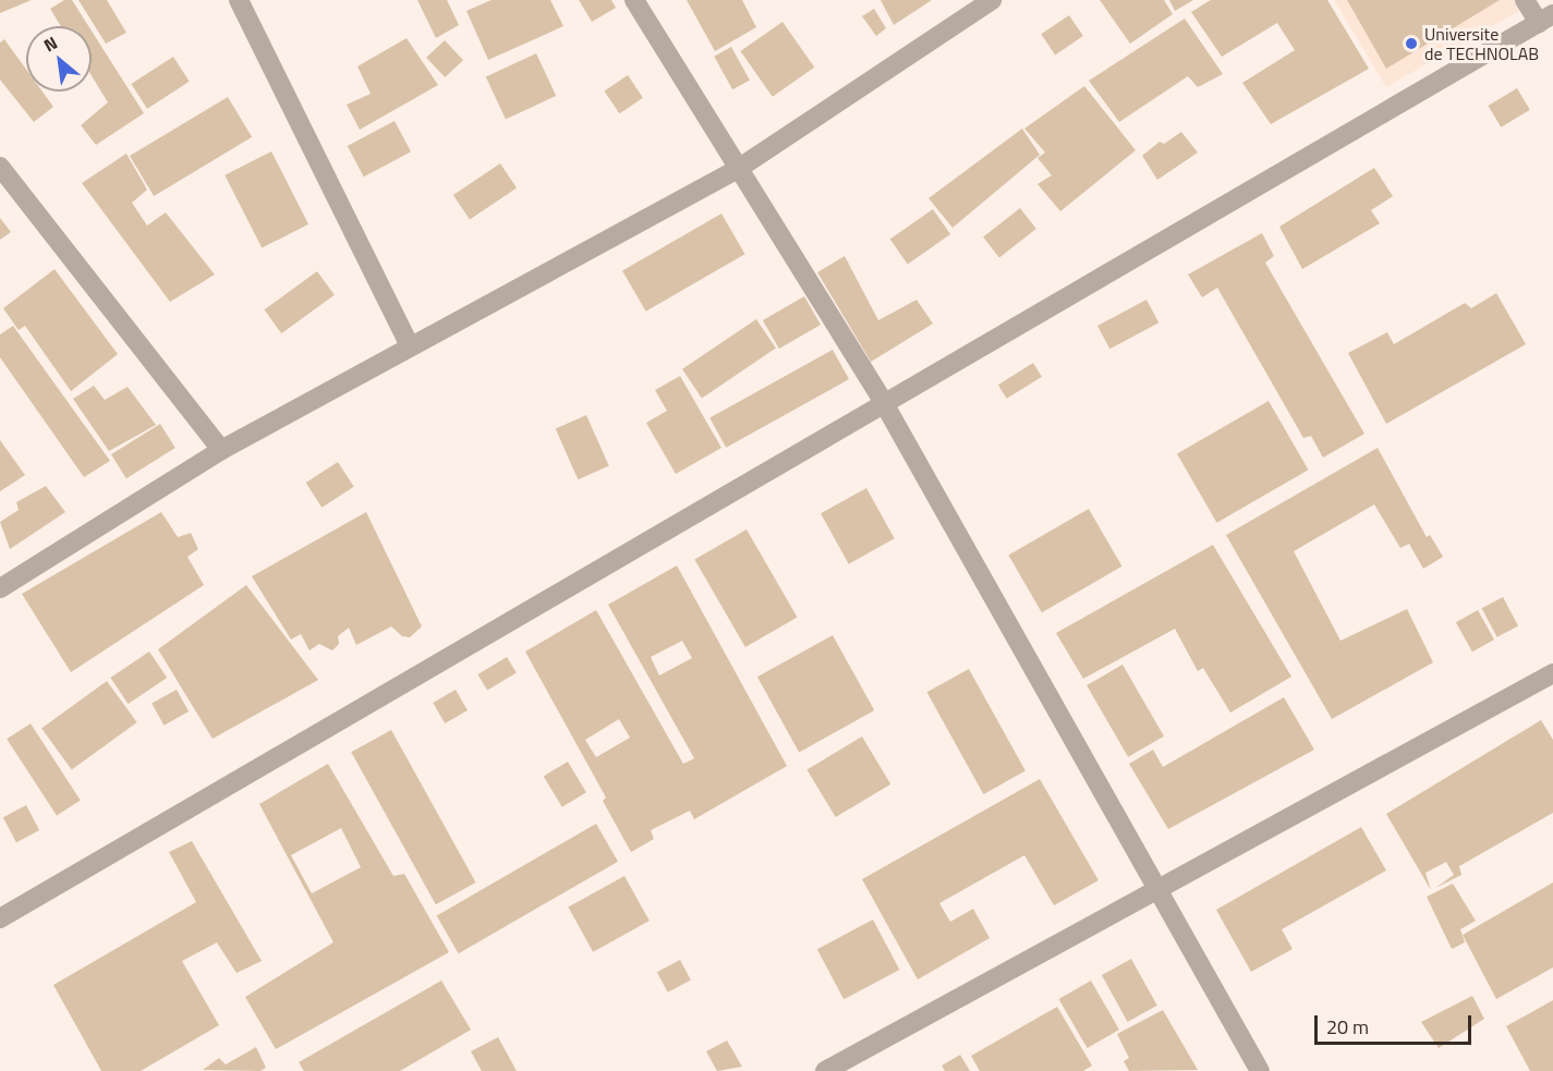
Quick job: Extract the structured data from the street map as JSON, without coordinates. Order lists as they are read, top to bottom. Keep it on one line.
{"places":["Universite de TECHNOLAB"],"scale_bar":"20 m","north":"top left"}
